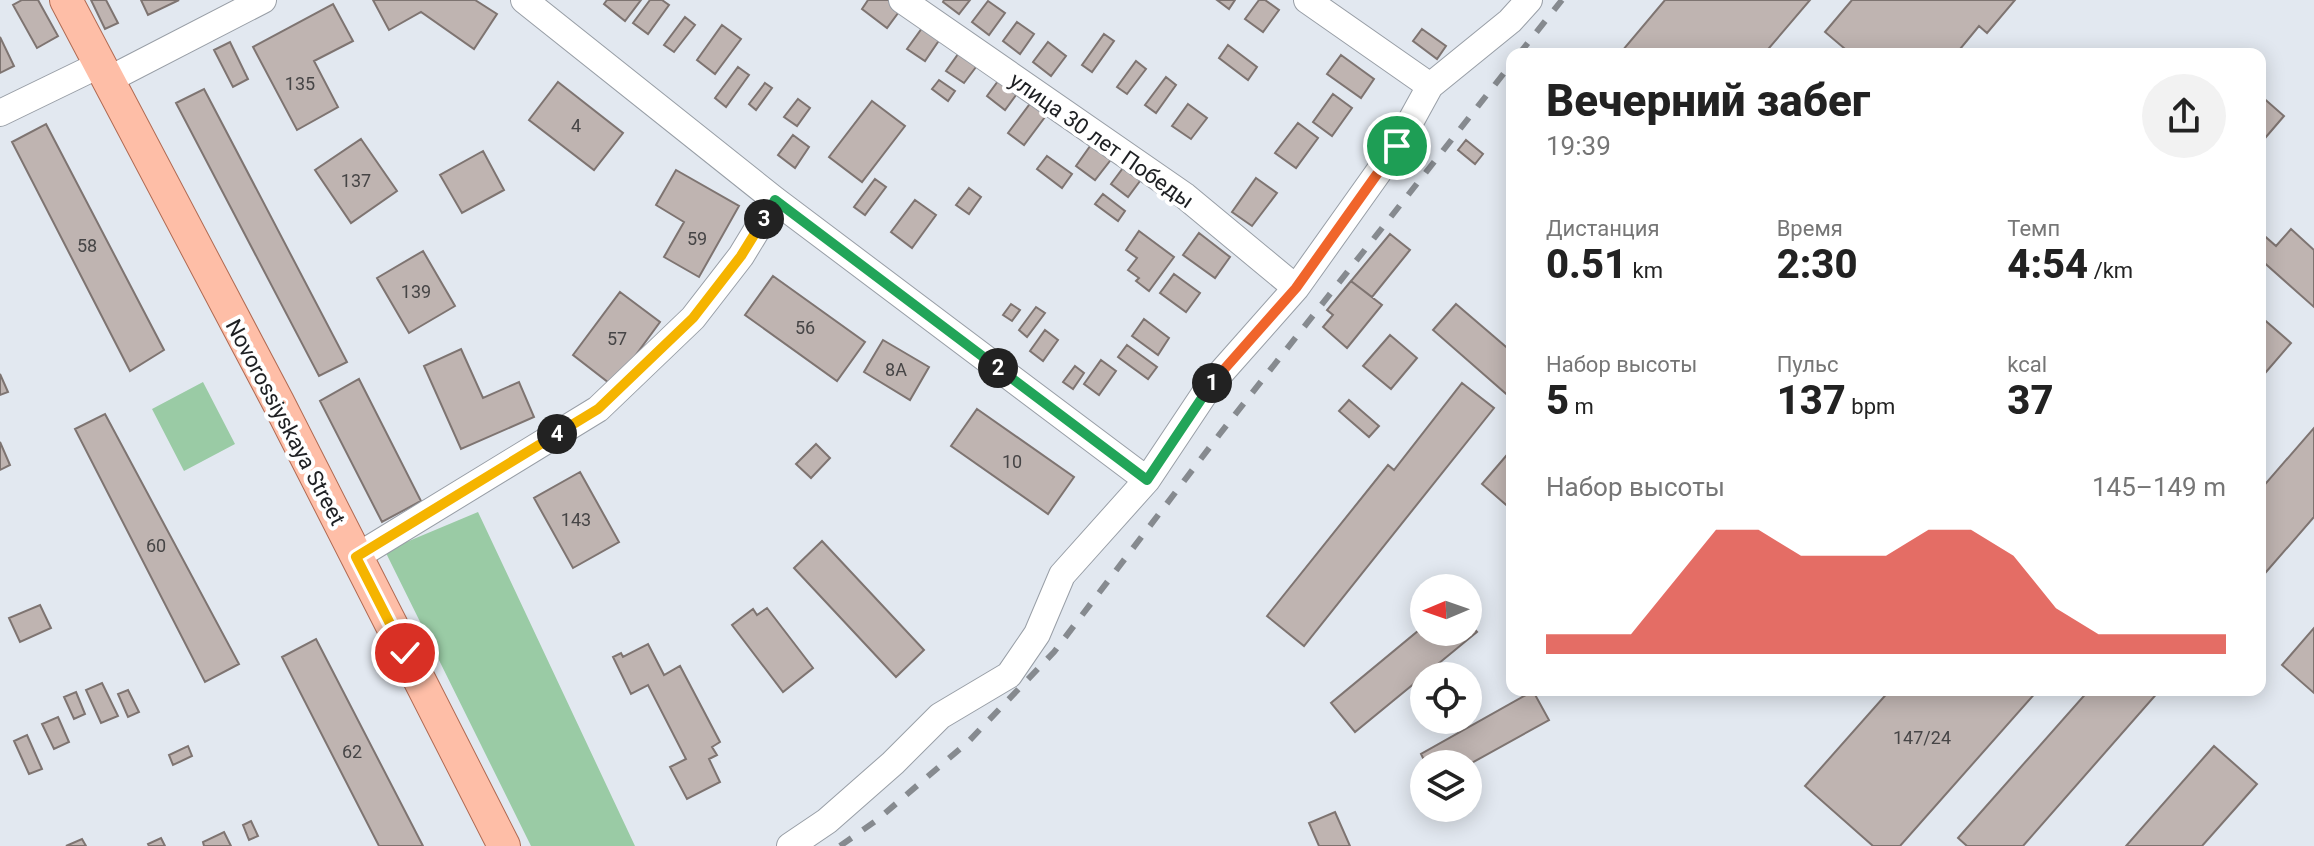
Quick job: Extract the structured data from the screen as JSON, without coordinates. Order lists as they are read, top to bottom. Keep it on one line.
{"streets":{"main road":["Novorossiyskaya Street"],"street":["улица 30 лет Победы"]},"house_numbers":["135","4","137","59","58","139","56","57","8А","10","143","60","147/24","62"],"north":"left","page":{"heading":["Вечерний забег","19:39"],"stats":[["Дистанция","0.51 km"],["Время","2:30"],["Темп","4:54 /km"],["Набор высоты","5 m"],["Пульс","137 bpm"],["kcal","37"]],"pins":["3","2","1","4"],"chart":["Набор высоты","145–149 m"]}}
